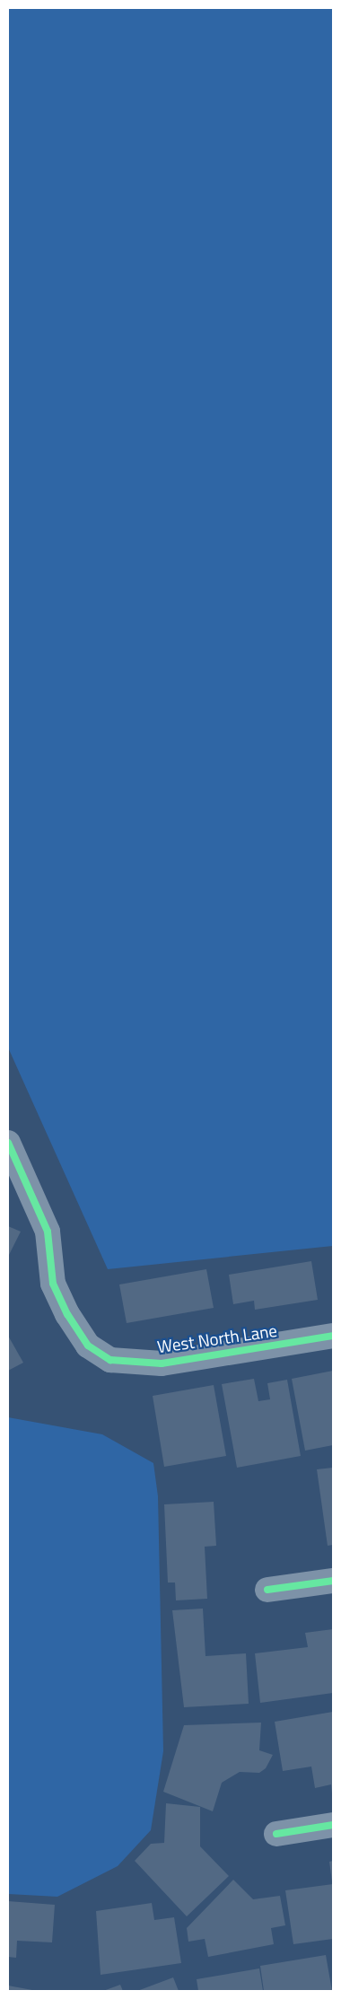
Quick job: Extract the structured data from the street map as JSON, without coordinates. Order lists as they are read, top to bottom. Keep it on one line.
{"streets":{"street":["West North Lane"]}}
